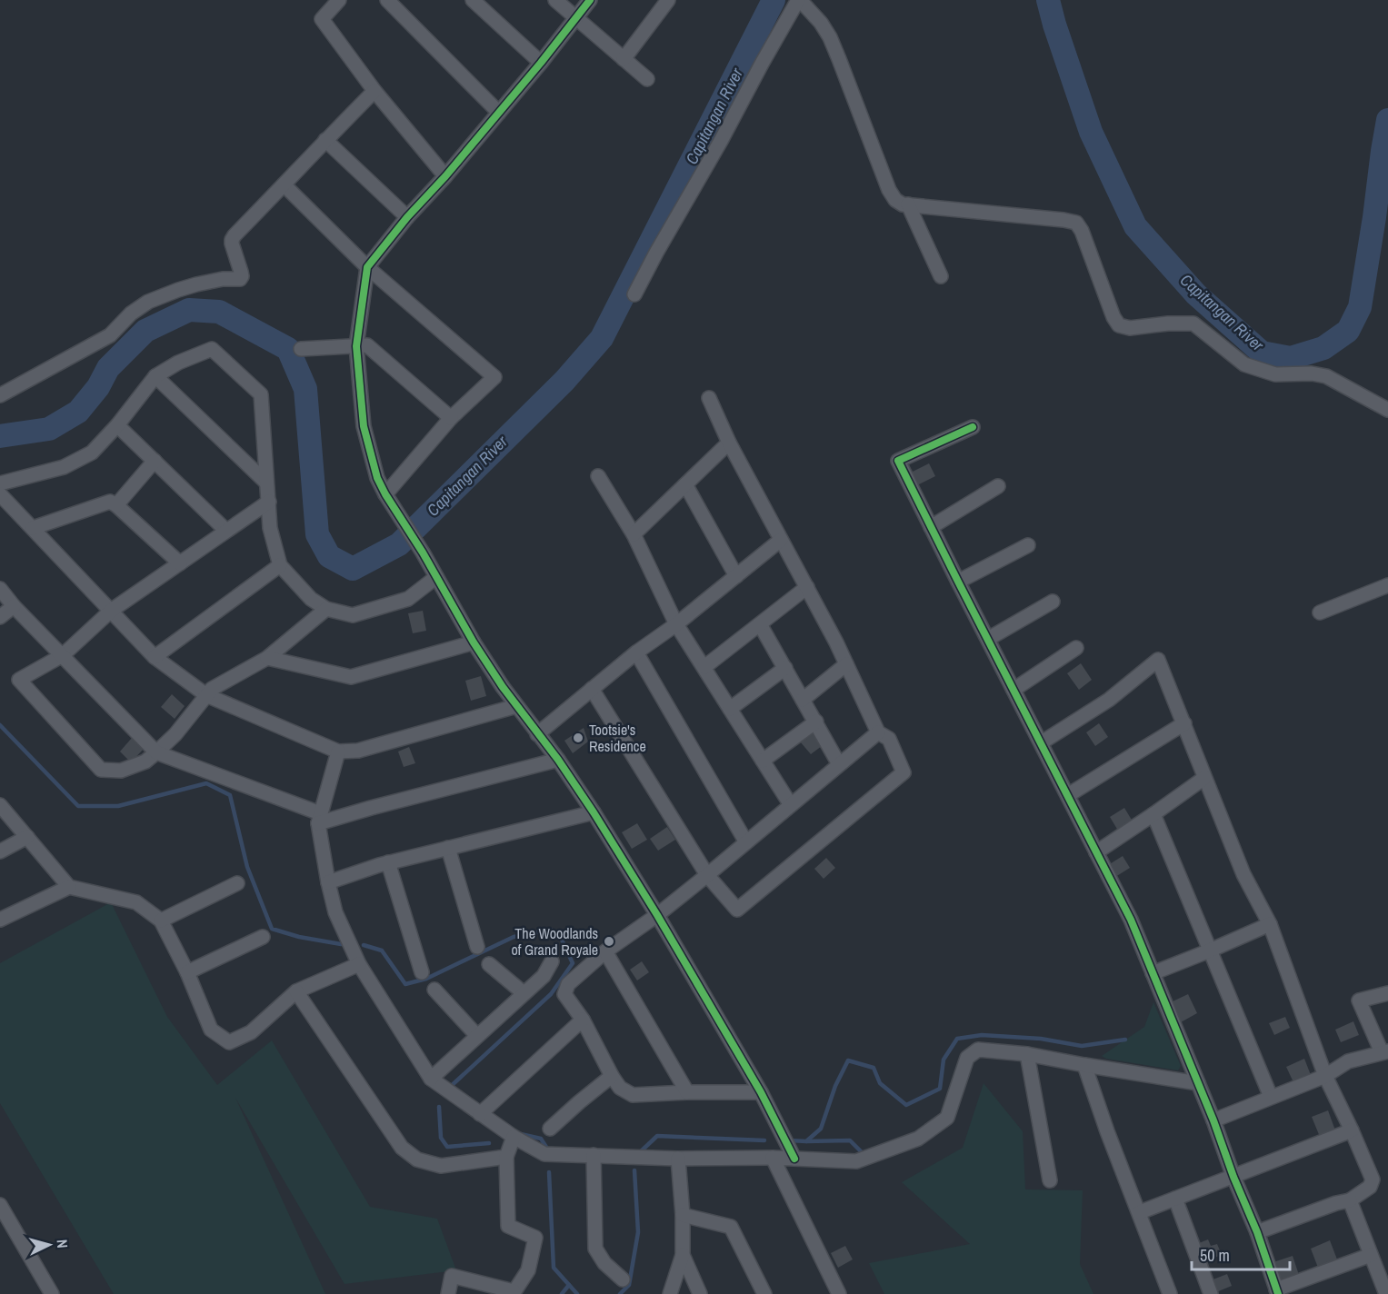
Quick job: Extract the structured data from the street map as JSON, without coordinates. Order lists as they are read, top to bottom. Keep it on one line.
{"water":["Capitangan River"],"places":["Tootsie's Residence","The Woodlands of Grand Royale"],"scale_bar":"50 m","north":"right"}
